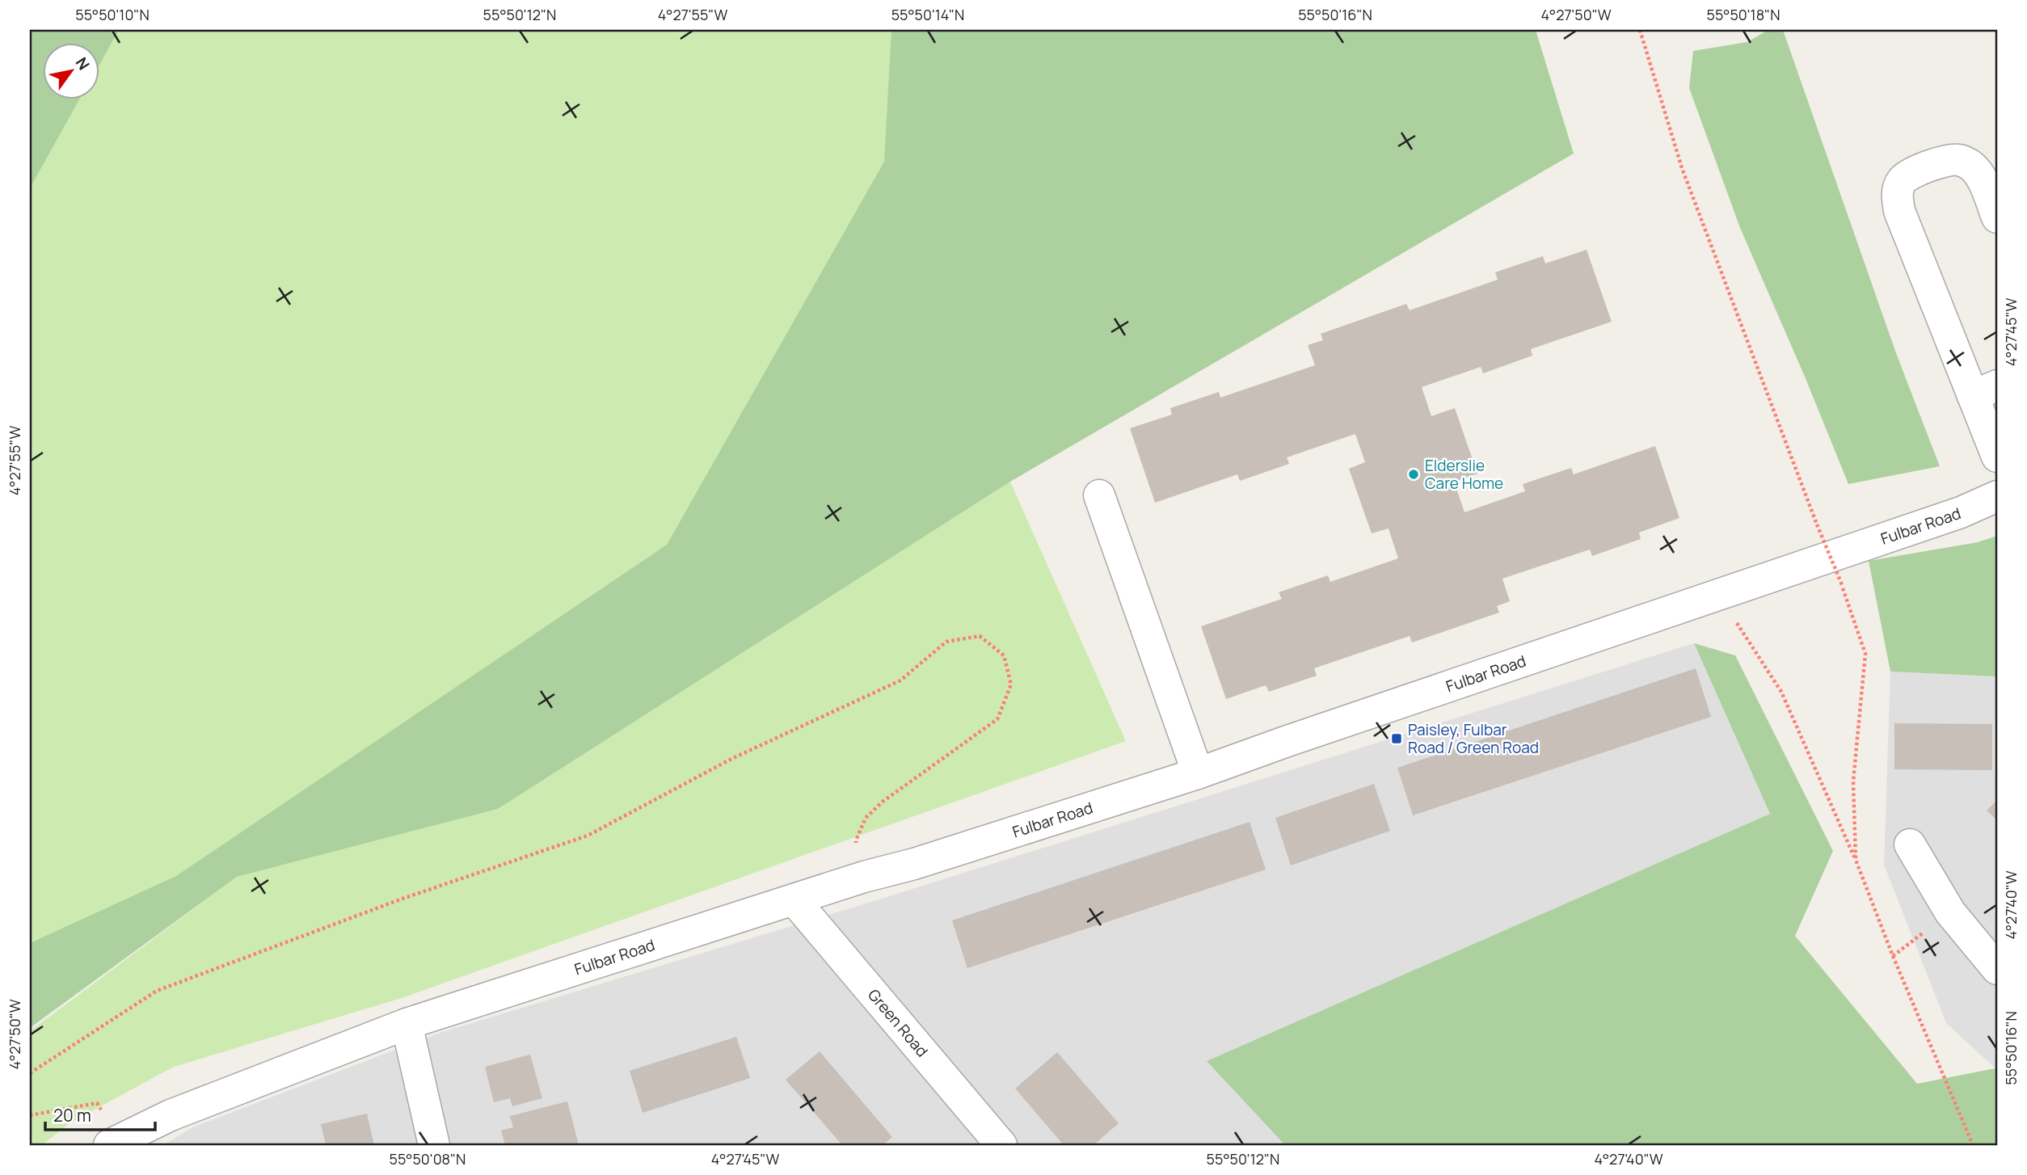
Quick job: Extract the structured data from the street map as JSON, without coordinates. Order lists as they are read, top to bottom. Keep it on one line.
{"streets":{"street":["Fulbar Road","Green Road"]},"crossings":[["Fulbar Road","Green Road"]],"places":{"other":["Elderslie Care Home"],"transit":["Paisley, Fulbar Road / Green Road"]},"scale_bar":"20 m","north":"top right","coordinates":["55°50'10\"N","55°50'12\"N","4°27'55\"W","55°50'14\"N","55°50'16\"N","4°27'50\"W","55°50'18\"N","4°27'45\"W","4°27'40\"W","55°50'08\"N"]}
